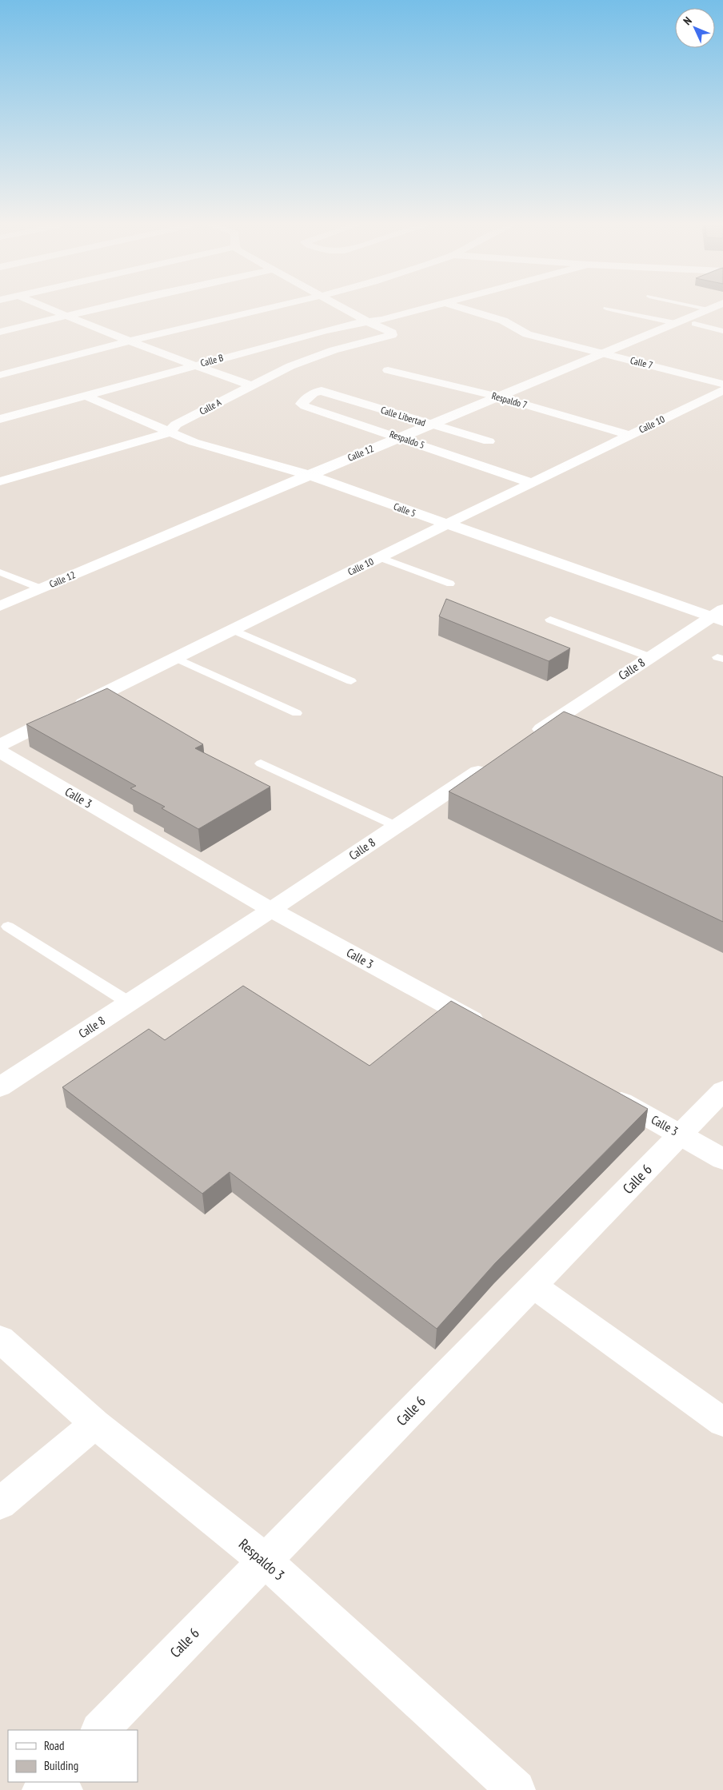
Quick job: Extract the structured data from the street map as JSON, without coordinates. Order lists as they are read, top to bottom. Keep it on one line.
{"streets":{"street":["Calle B","Calle 7","Respaldo 7","Calle A","Calle Libertad","Calle 10","Respaldo 5","Calle 12","Calle 5","Calle 8","Calle 3","Calle 6","Respaldo 3"]},"crossings":[["Calle B","Calle A"],["Calle B","Calle 5"],["Calle 7","Calle 12"],["Respaldo 7","Calle 10"],["Respaldo 7","Calle 12"],["Calle A","Calle 5"],["Calle Libertad","Respaldo 5"],["Calle Libertad","Calle 12"],["Calle 10","Respaldo 5"],["Calle 10","Calle 5"],["Respaldo 5","Calle 12"],["Calle 12","Calle 5"],["Calle 5","Calle 8"],["Calle 8","Calle 3"],["Calle 3","Calle 6"],["Calle 6","Respaldo 3"]],"legend":["Road","Building"],"north":"top left"}
